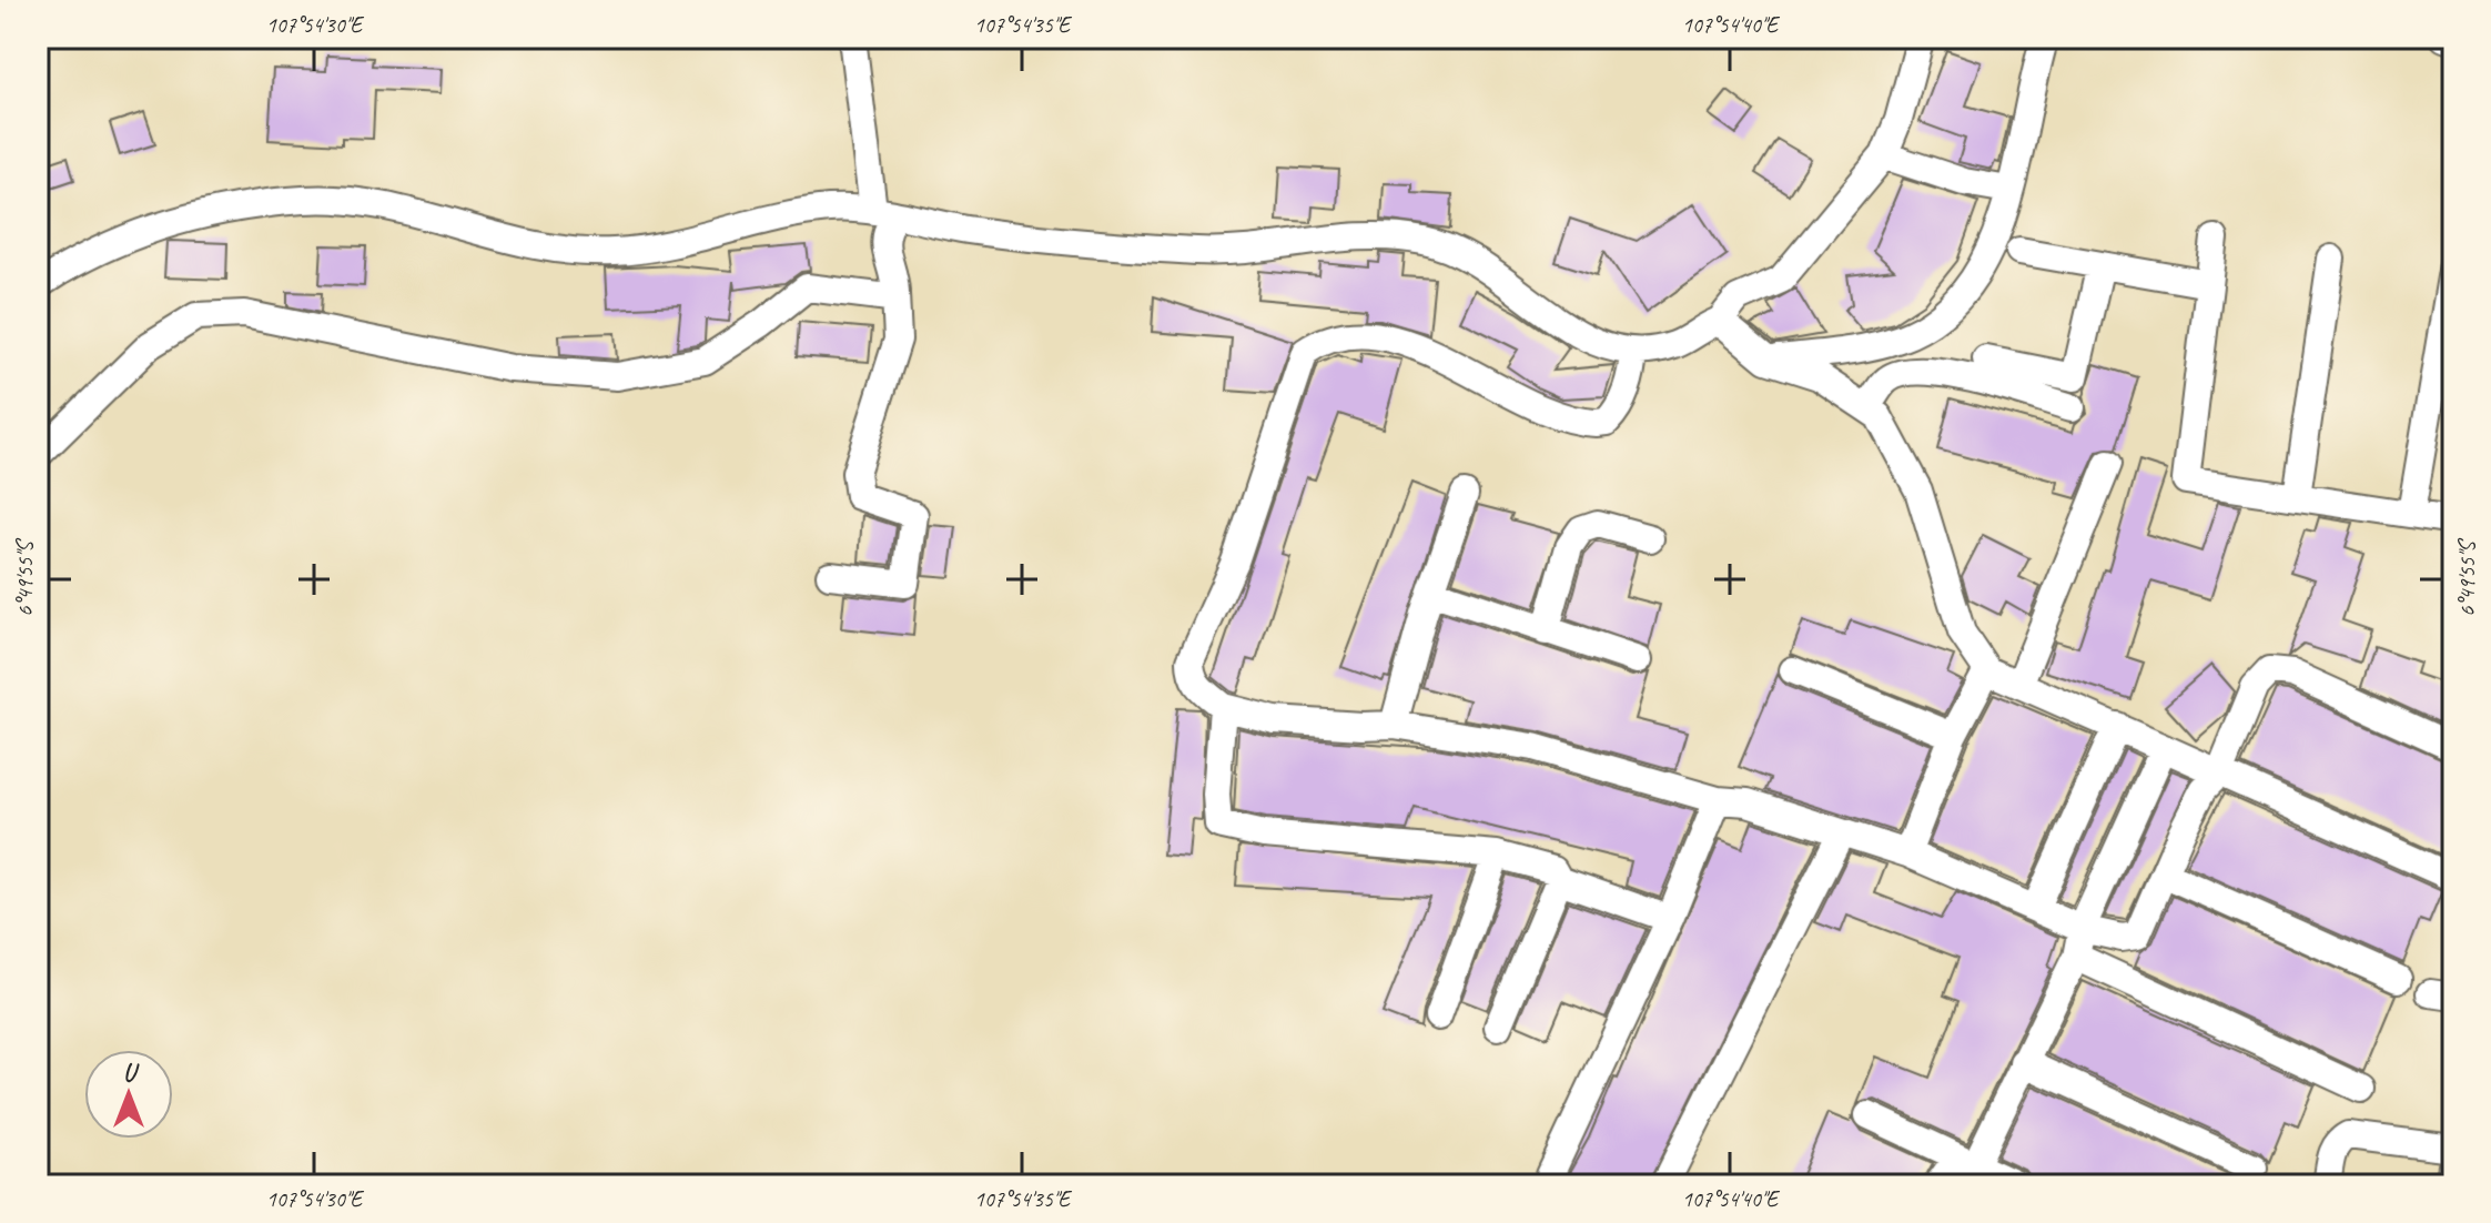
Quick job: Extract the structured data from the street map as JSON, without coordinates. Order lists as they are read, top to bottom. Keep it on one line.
{"north":"top","coordinates":["107°54'30\"E","107°54'35\"E","107°54'40\"E","6°49'55\"S"]}
